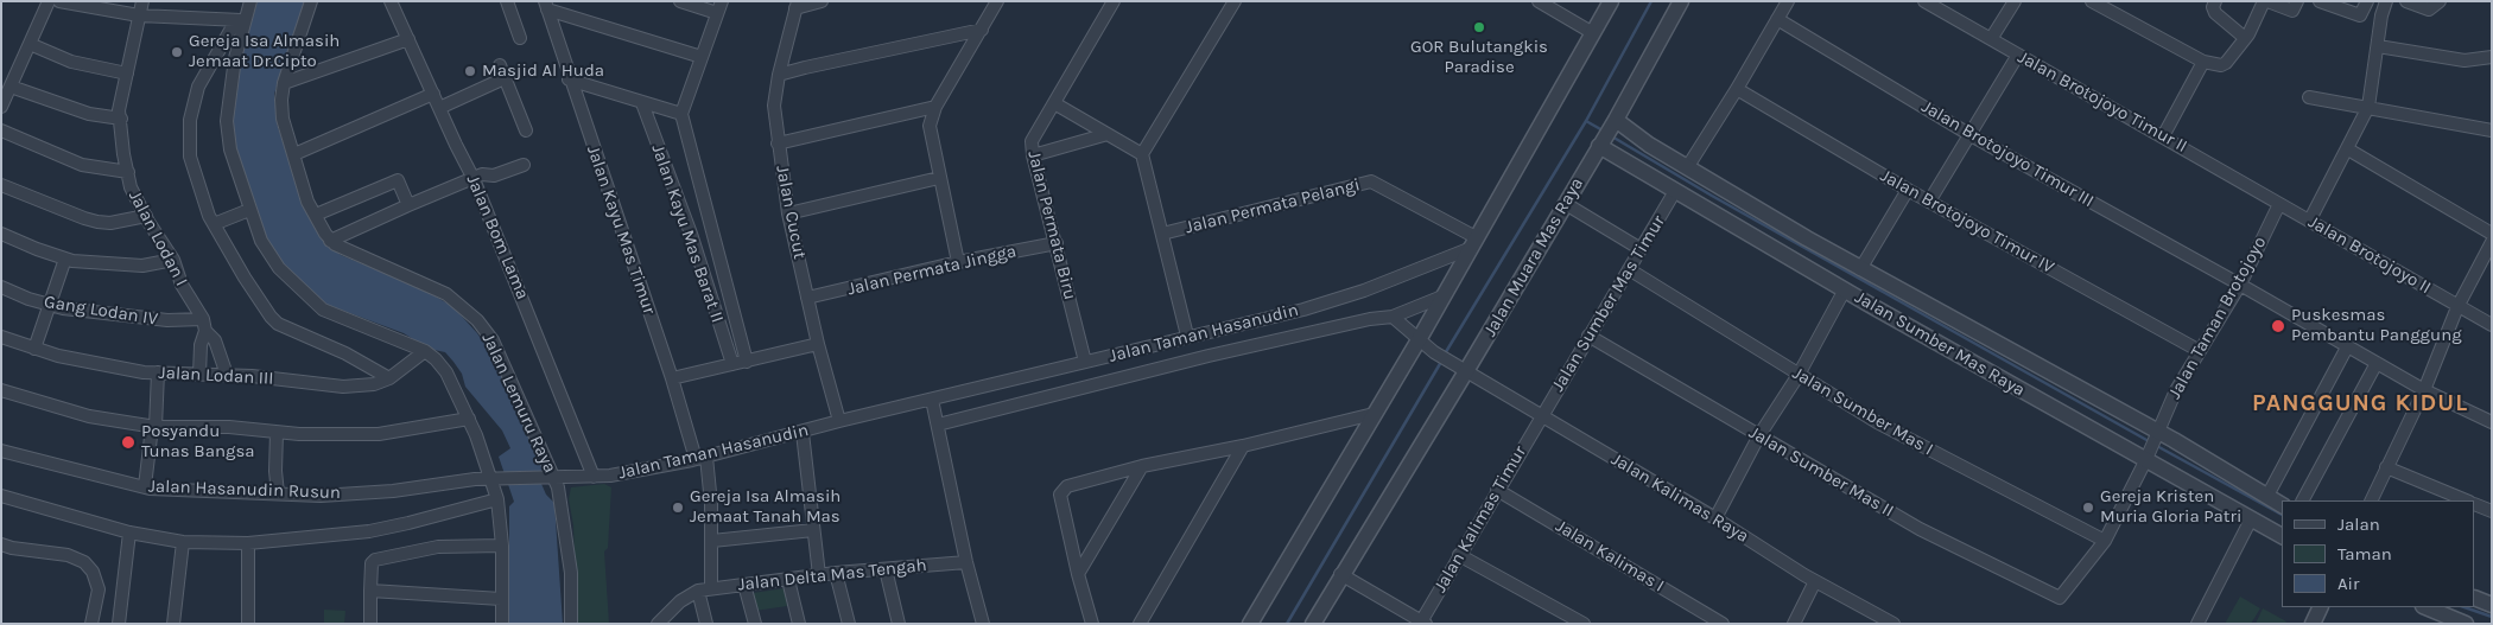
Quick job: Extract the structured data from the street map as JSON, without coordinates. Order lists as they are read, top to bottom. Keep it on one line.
{"streets":{"street":["Jalan Brotojoyo Timur II","Jalan Brotojoyo Timur III","Jalan Permata Pelangi","Jalan Cucut","Jalan Brotojoyo Timur IV","Jalan Permata Biru","Jalan Kayu Mas Timur","Jalan Kayu Mas Barat II","Jalan Bom Lama","Jalan Lodan I","Jalan Brotojoyo II","Jalan Muara Mas Raya","Jalan Permata Jingga","Jalan Sumber Mas Timur","Gang Lodan IV","Jalan Taman Brotojoyo","Jalan Taman Hasanudin","Jalan Sumber Mas Raya","Jalan Lodan III","Jalan Lemuru Raya","Jalan Sumber Mas I","Jalan Sumber Mas II","Jalan Hasanudin Rusun","Jalan Kalimas Raya","Jalan Kalimas Timur","Jalan Kalimas I","Jalan Delta Mas Tengah"]},"crossings":[["Jalan Brotojoyo Timur II","Jalan Brotojoyo II"],["Jalan Brotojoyo Timur II","Jalan Taman Brotojoyo"],["Jalan Brotojoyo Timur III","Jalan Taman Brotojoyo"],["Jalan Permata Pelangi","Jalan Taman Hasanudin"],["Jalan Cucut","Jalan Permata Jingga"],["Jalan Cucut","Jalan Taman Hasanudin"],["Jalan Brotojoyo Timur IV","Jalan Taman Brotojoyo"],["Jalan Permata Biru","Jalan Permata Jingga"],["Jalan Permata Biru","Jalan Taman Hasanudin"],["Jalan Kayu Mas Timur","Jalan Taman Hasanudin"],["Jalan Kayu Mas Timur","Jalan Delta Mas Tengah"],["Jalan Bom Lama","Jalan Taman Hasanudin"],["Jalan Lodan I","Gang Lodan IV"],["Jalan Lodan I","Jalan Lodan III"],["Jalan Brotojoyo II","Jalan Taman Brotojoyo"],["Jalan Muara Mas Raya","Jalan Sumber Mas Raya"],["Jalan Muara Mas Raya","Jalan Kalimas Raya"],["Jalan Sumber Mas Timur","Jalan Sumber Mas Raya"],["Jalan Sumber Mas Timur","Jalan Sumber Mas I"],["Jalan Sumber Mas Timur","Jalan Sumber Mas II"],["Jalan Sumber Mas Timur","Jalan Kalimas Raya"],["Jalan Sumber Mas Timur","Jalan Kalimas Timur"],["Jalan Taman Brotojoyo","Jalan Sumber Mas Raya"],["Jalan Taman Brotojoyo","Jalan Sumber Mas I"],["Jalan Taman Brotojoyo","Jalan Sumber Mas II"],["Jalan Taman Hasanudin","Jalan Lemuru Raya"],["Jalan Taman Hasanudin","Jalan Hasanudin Rusun"],["Jalan Taman Hasanudin","Jalan Kalimas Raya"],["Jalan Kalimas Raya","Jalan Kalimas Timur"],["Jalan Kalimas Timur","Jalan Kalimas I"]],"districts":["PANGGUNG KIDUL"],"places":["GOR Bulutangkis Paradise","Gereja Isa Almasih Jemaat Dr.Cipto","Masjid Al Huda","Puskesmas Pembantu Panggung","Posyandu Tunas Bangsa","Gereja Isa Almasih Jemaat Tanah Mas","Gereja Kristen Muria Gloria Patri"],"legend":["Jalan","Taman","Air"]}
